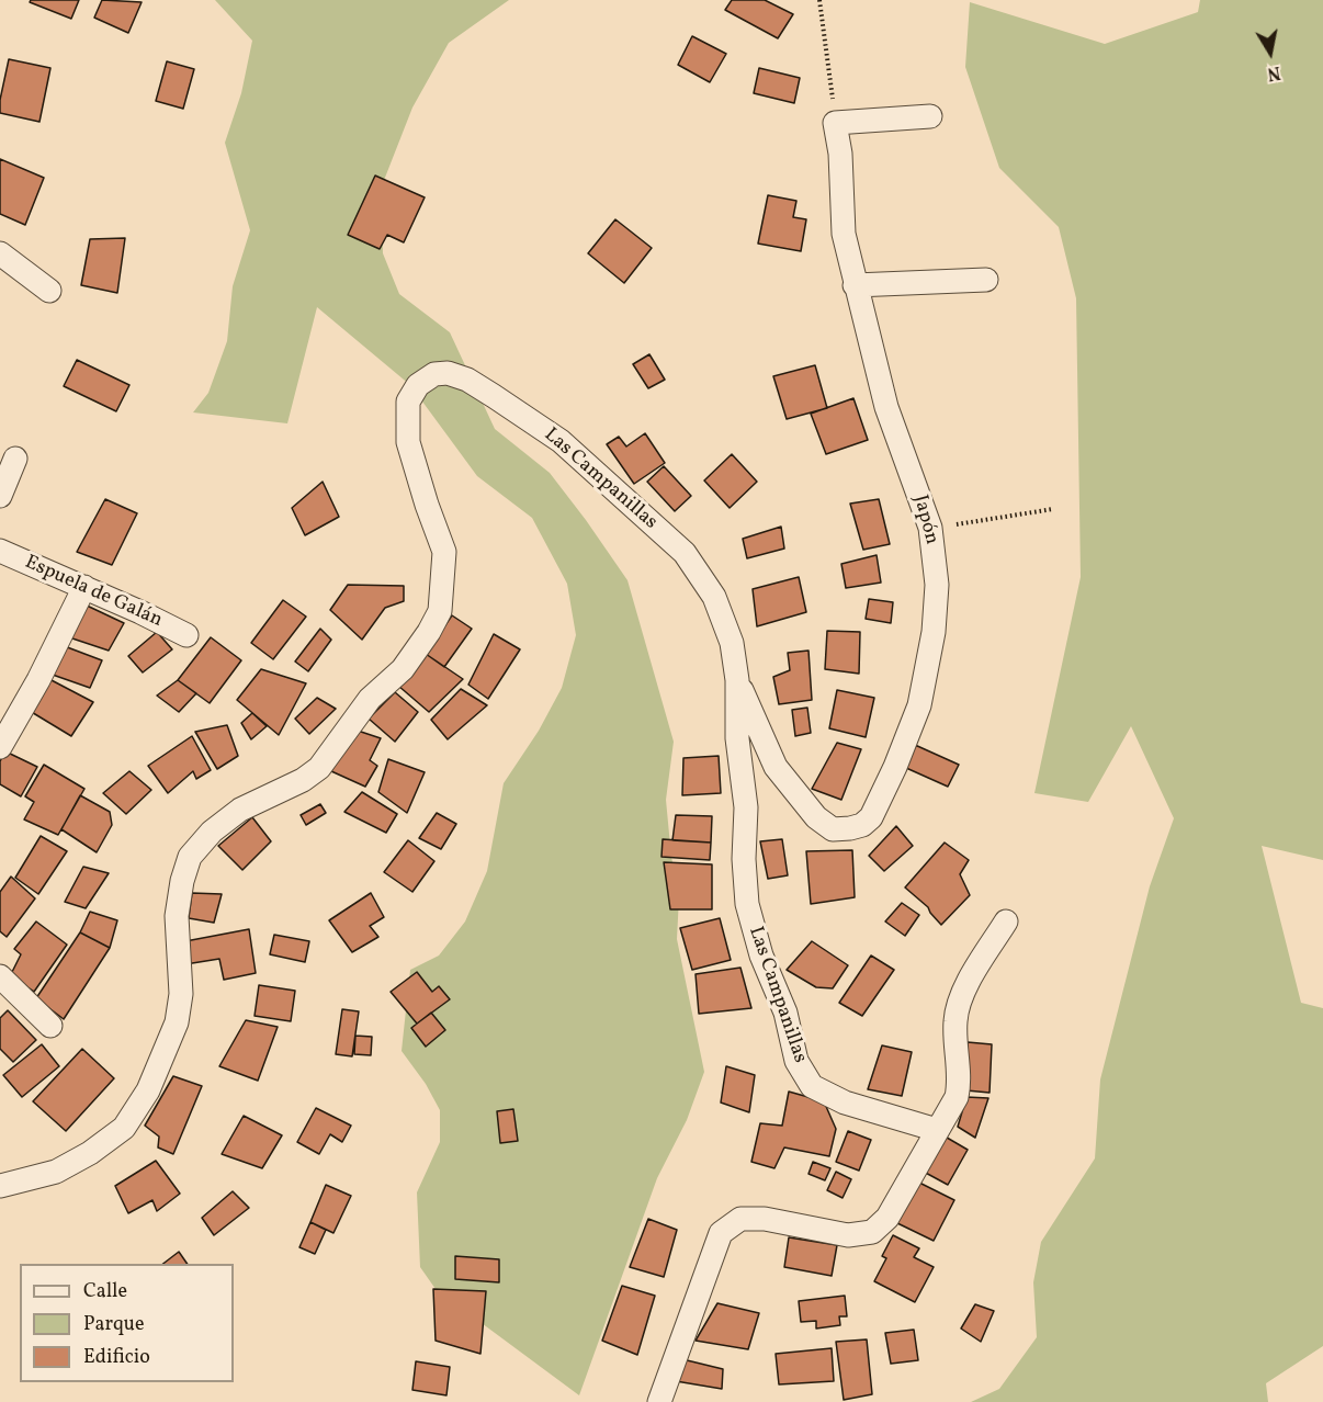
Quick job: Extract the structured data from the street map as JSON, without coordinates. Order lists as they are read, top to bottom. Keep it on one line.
{"streets":{"street":["Las Campanillas","Japón","Espuela de Galán"]},"crossings":[["Las Campanillas","Japón"]],"legend":["Calle","Parque","Edificio"],"north":"bottom"}
